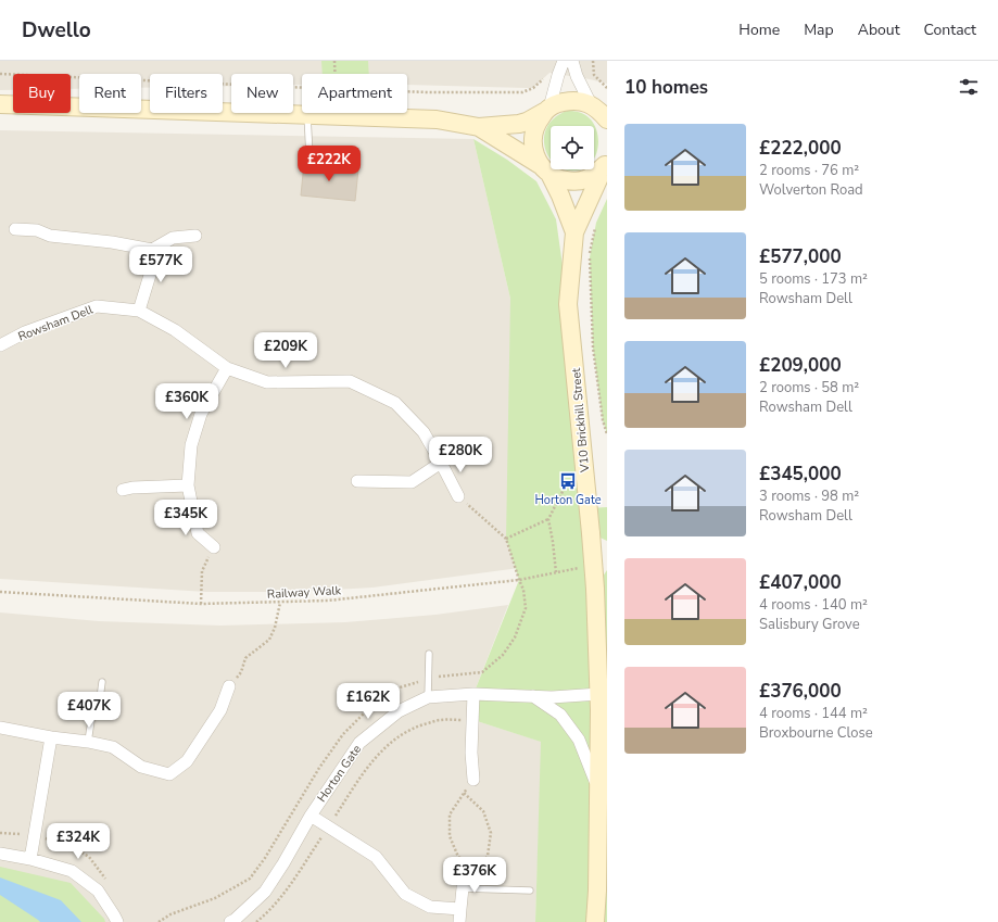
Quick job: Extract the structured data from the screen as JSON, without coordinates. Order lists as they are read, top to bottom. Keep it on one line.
{"streets":{"street":["Rowsham Dell","V10 Brickhill Street","Horton Gate"],"path":["Railway Walk"]},"crossings":[["V10 Brickhill Street","Horton Gate"]],"places":{"bus stop":["Horton Gate"]},"page":{"header":"Dwello","nav":["Home","Map","About","Contact"],"heading":"10 homes","chip":["Buy","Rent","Filters","New","Apartment"],"list":[{"name":"£222,000","note":"2 rooms · 76 m² · Wolverton Road"},{"name":"£577,000","note":"5 rooms · 173 m² · Rowsham Dell"},{"name":"£209,000","note":"2 rooms · 58 m² · Rowsham Dell"},{"name":"£345,000","note":"3 rooms · 98 m² · Rowsham Dell"},{"name":"£407,000","note":"4 rooms · 140 m² · Salisbury Grove"},{"name":"£376,000","note":"4 rooms · 144 m² · Broxbourne Close"}],"price":["£222K","£577K","£209K","£360K","£280K","£345K","£162K","£407K","£324K","£376K"]}}
